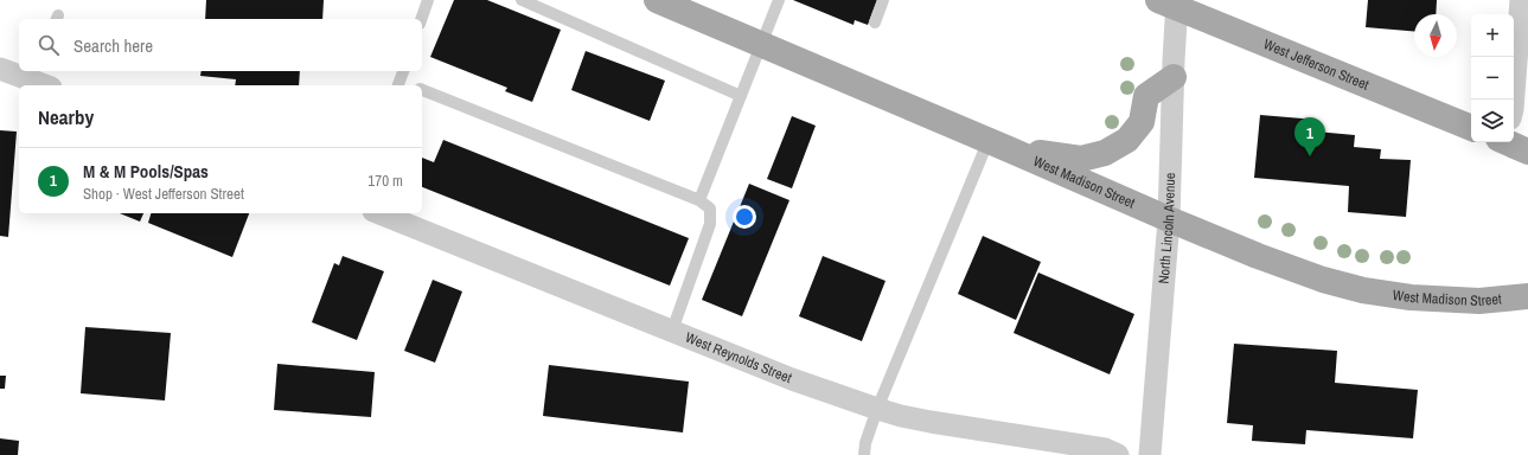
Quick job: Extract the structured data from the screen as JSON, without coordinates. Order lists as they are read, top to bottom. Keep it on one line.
{"streets":{"main road":["West Jefferson Street","West Madison Street"],"street":["North Lincoln Avenue","West Reynolds Street"]},"crossings":[["West Jefferson Street","North Lincoln Avenue"],["West Madison Street","North Lincoln Avenue"]],"north":"bottom","page":{"map_buttons":["+","−"],"search":"Search here","heading":"Nearby","pins":"1","list":[{"mark":"1","name":"M & M Pools/Spas","note":"Shop · West Jefferson Street","value":"170 m"}]}}
